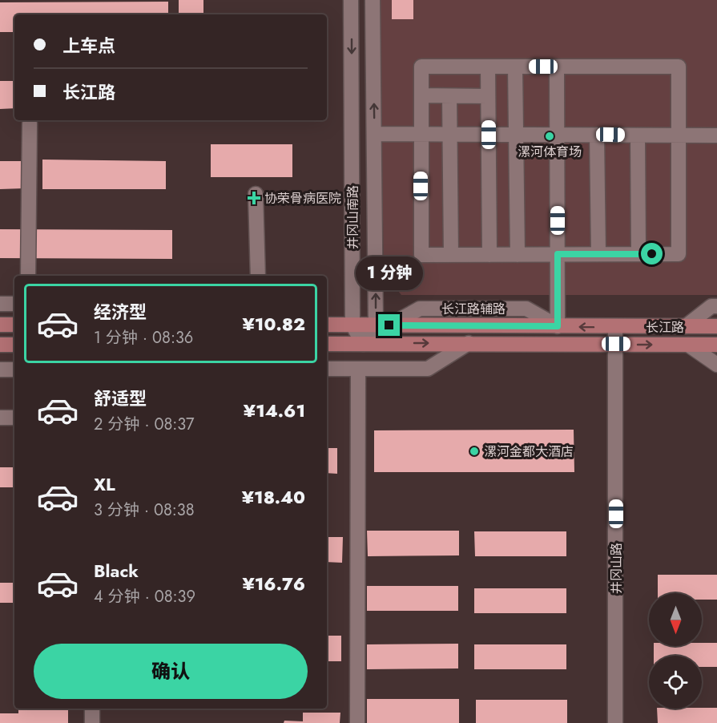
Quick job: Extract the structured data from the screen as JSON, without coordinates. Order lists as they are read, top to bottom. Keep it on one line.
{"streets":{"main road":["长江路"],"street":["井冈山南路","井冈山路"]},"crossings":[["井冈山南路","长江路"],["长江路","井冈山路"]],"places":{"other":["漯河体育场","漯河金都大酒店"],"health":["协荣骨病医院"]},"north":"bottom","page":{"banner":["上车点","长江路"],"bubble":"1 分钟","list":[{"name":"经济型","note":"1 分钟 · 08:36","value":"¥10.82"},{"name":"舒适型","note":"2 分钟 · 08:37","value":"¥14.61"},{"name":"XL","note":"3 分钟 · 08:38","value":"¥18.40"},{"name":"Black","note":"4 分钟 · 08:39","value":"¥16.76"}],"buttons":"确认"}}
